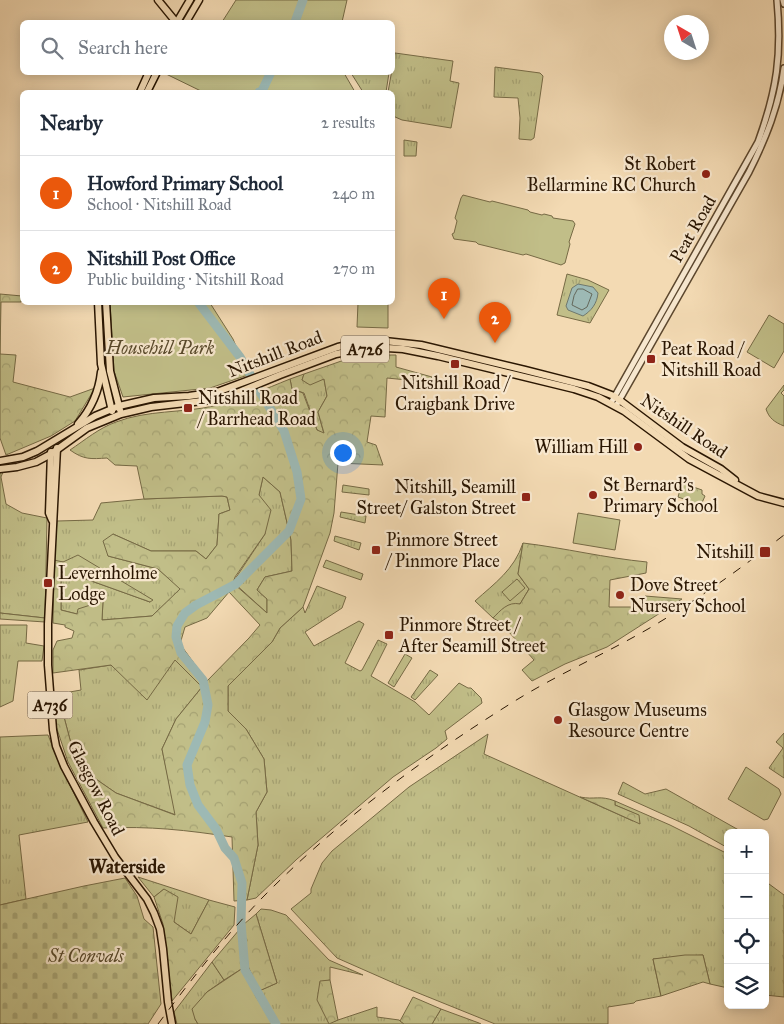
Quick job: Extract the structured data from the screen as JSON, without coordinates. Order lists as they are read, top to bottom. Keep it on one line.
{"streets":{"main road":["A726","Nitshill Road","A736","Glasgow Road"],"street":["Peat Road"]},"crossings":[["Peat Road","Nitshill Road"],["A726","Nitshill Road"],["A726","Glasgow Road"]],"districts":["Waterside"],"parks":["Househill Park","St Convals"],"places":{"other":["St Robert Bellarmine RC Church","William Hill","St Bernard's Primary School","Dove Street Nursery School","Glasgow Museums Resource Centre"],"transit":["Peat Road / Nitshill Road","Nitshill Road / Craigbank Drive","Nitshill Road / Barrhead Road","Nitshill, Seamill Street/ Galston Street","Pinmore Street / Pinmore Place","Nitshill","Levernholme Lodge","Pinmore Street / After Seamill Street"]},"north":"top left","page":{"search":"Search here","heading":["Nearby","2 results"],"list":[{"mark":"1","name":"Howford Primary School","note":"School · Nitshill Road","value":"240 m"},{"mark":"2","name":"Nitshill Post Office","note":"Public building · Nitshill Road","value":"270 m"}],"pins":["1","2"],"map_buttons":["+","−"]}}
